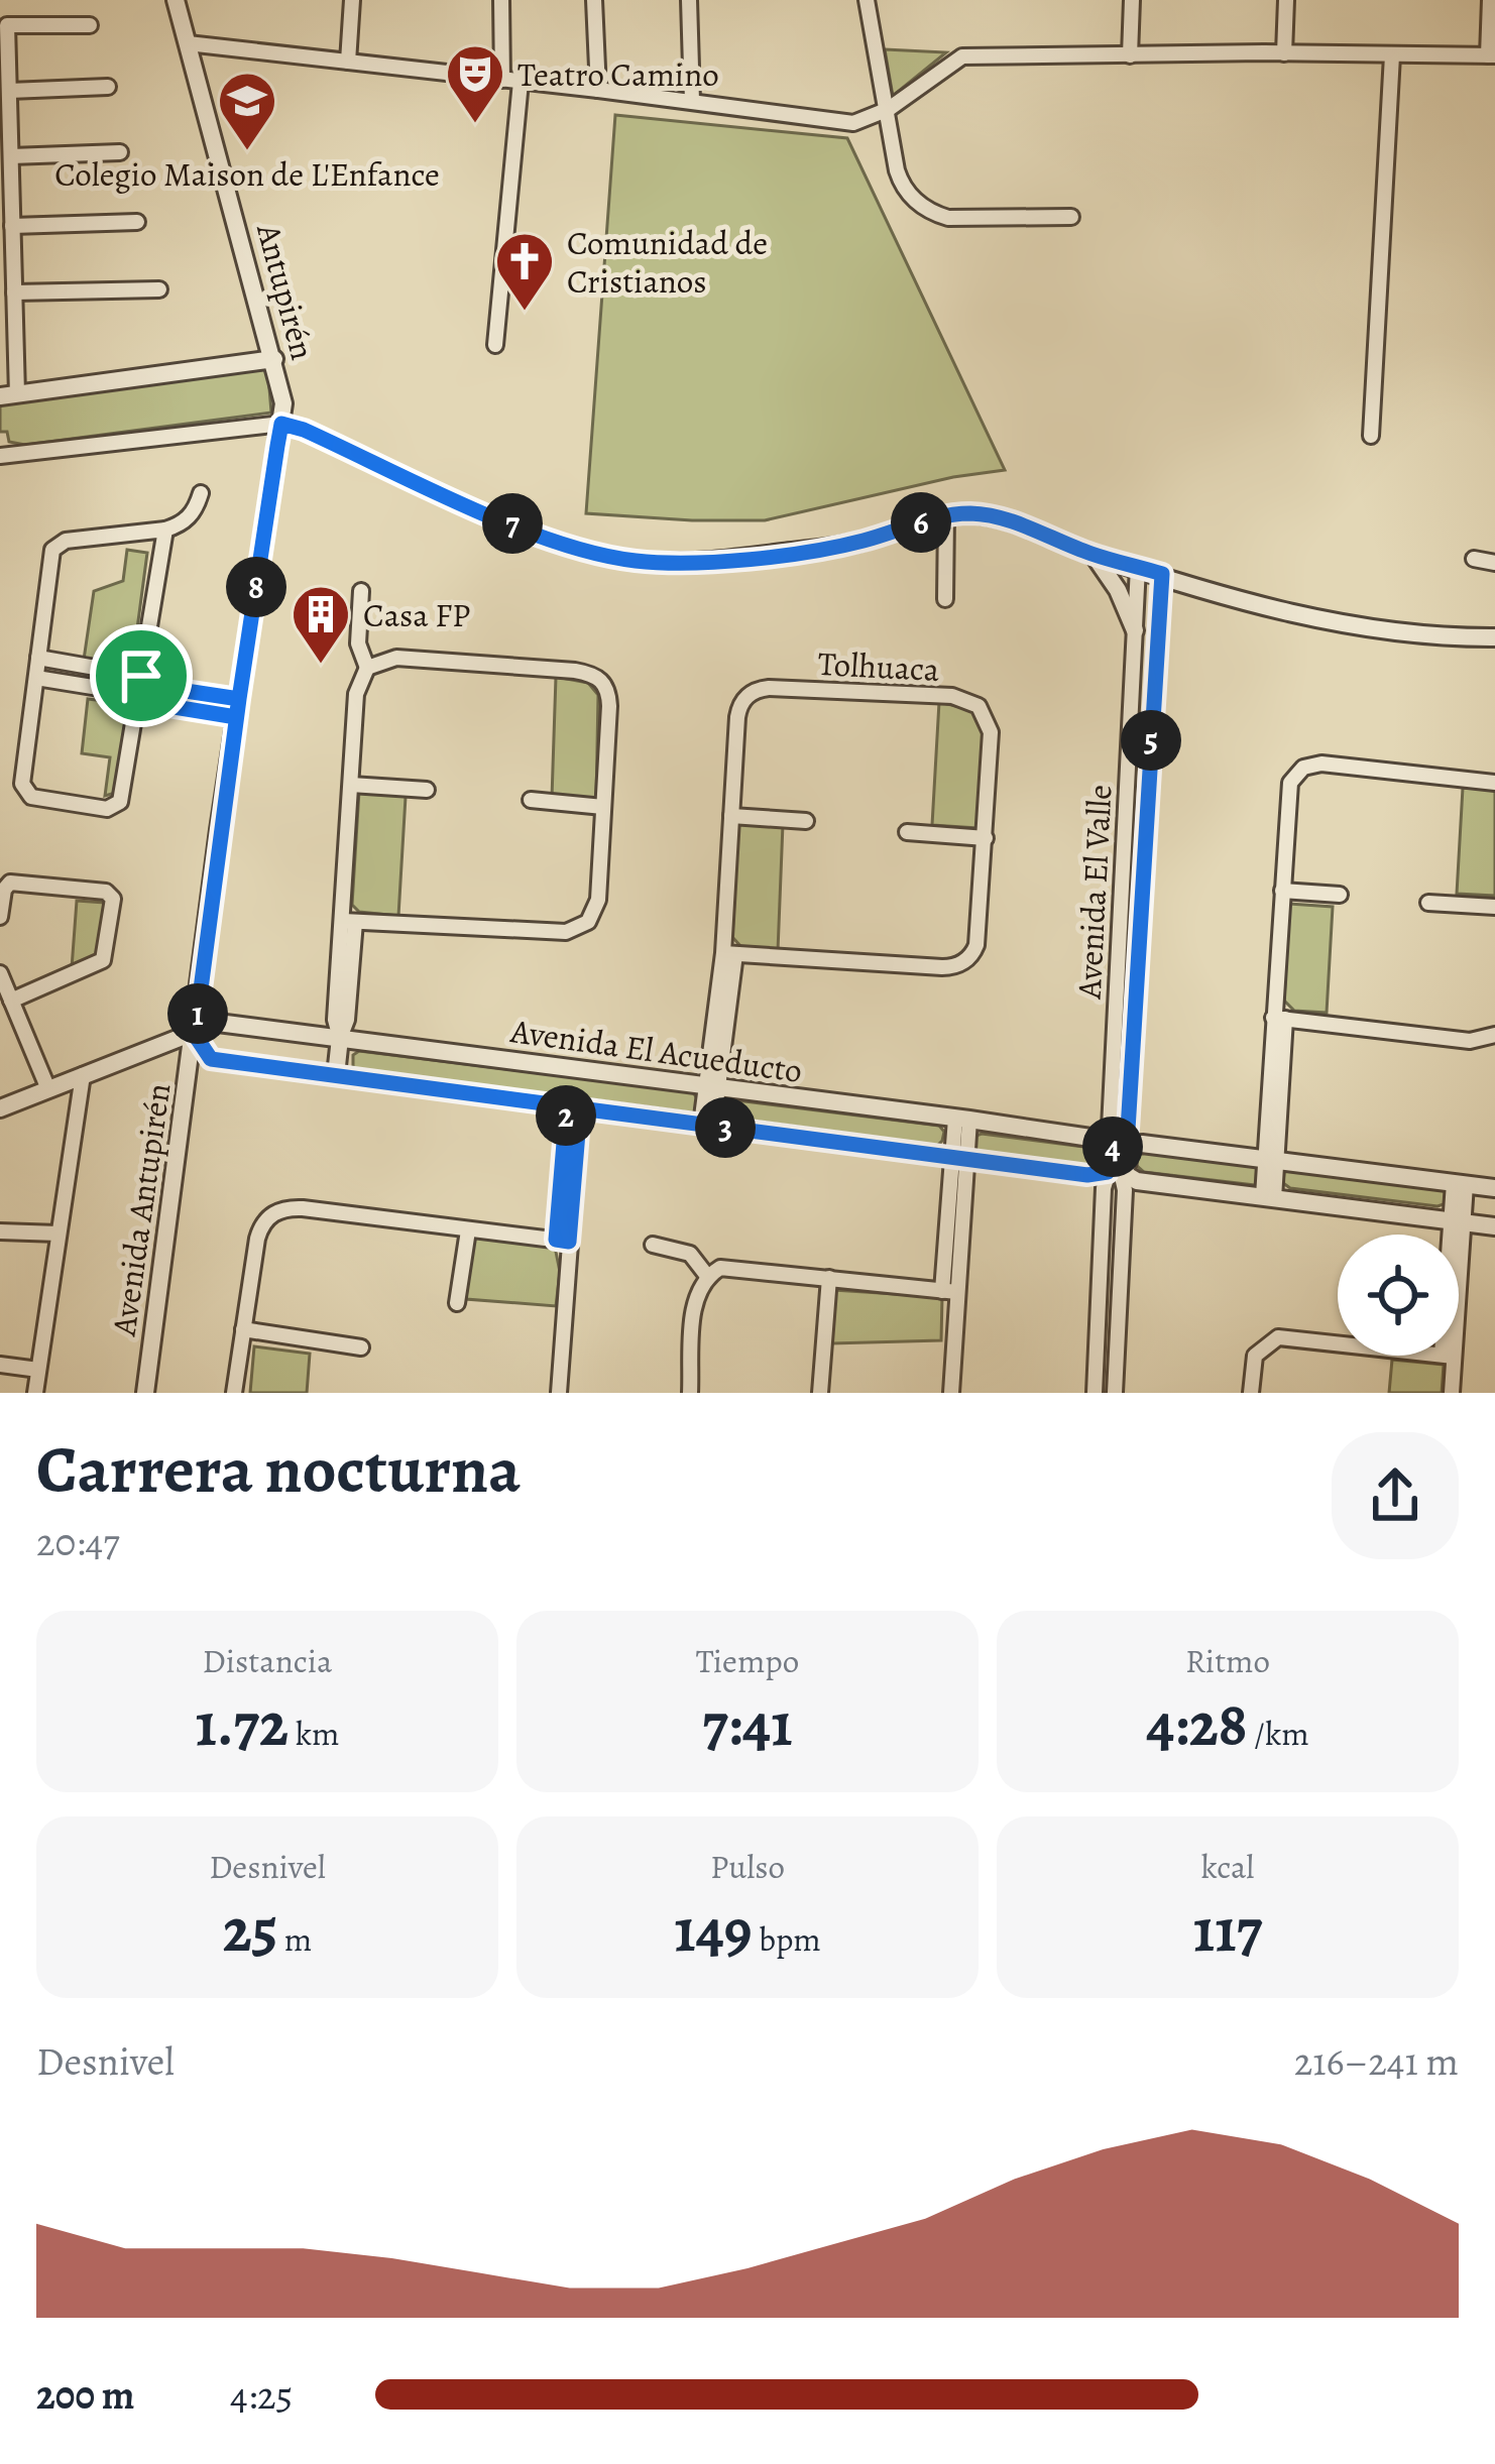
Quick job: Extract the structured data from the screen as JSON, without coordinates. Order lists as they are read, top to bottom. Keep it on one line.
{"streets":{"street":["Antupirén","Tolhuaca","Avenida El Valle","Avenida El Acueducto","Avenida Antupirén"]},"crossings":[["Antupirén","Avenida El Acueducto"],["Antupirén","Avenida Antupirén"],["Avenida El Valle","Avenida El Acueducto"],["Avenida El Acueducto","Avenida Antupirén"]],"places":{"theatre":["Teatro Camino"],"school or university":["Colegio Maison de L'Enfance"],"church":["Comunidad de Cristianos"],"building":["Casa FP"]},"page":{"pins":["6","7","8","5","1","2","3","4"],"heading":["Carrera nocturna","20:47"],"stats":[["Distancia","1.72 km"],["Tiempo","7:41"],["Ritmo","4:28 /km"],["Desnivel","25 m"],["Pulso","149 bpm"],["kcal","117"]],"chart":["Desnivel","216–241 m"],"list":[{"name":"200 m","note":"4:25"}]}}
